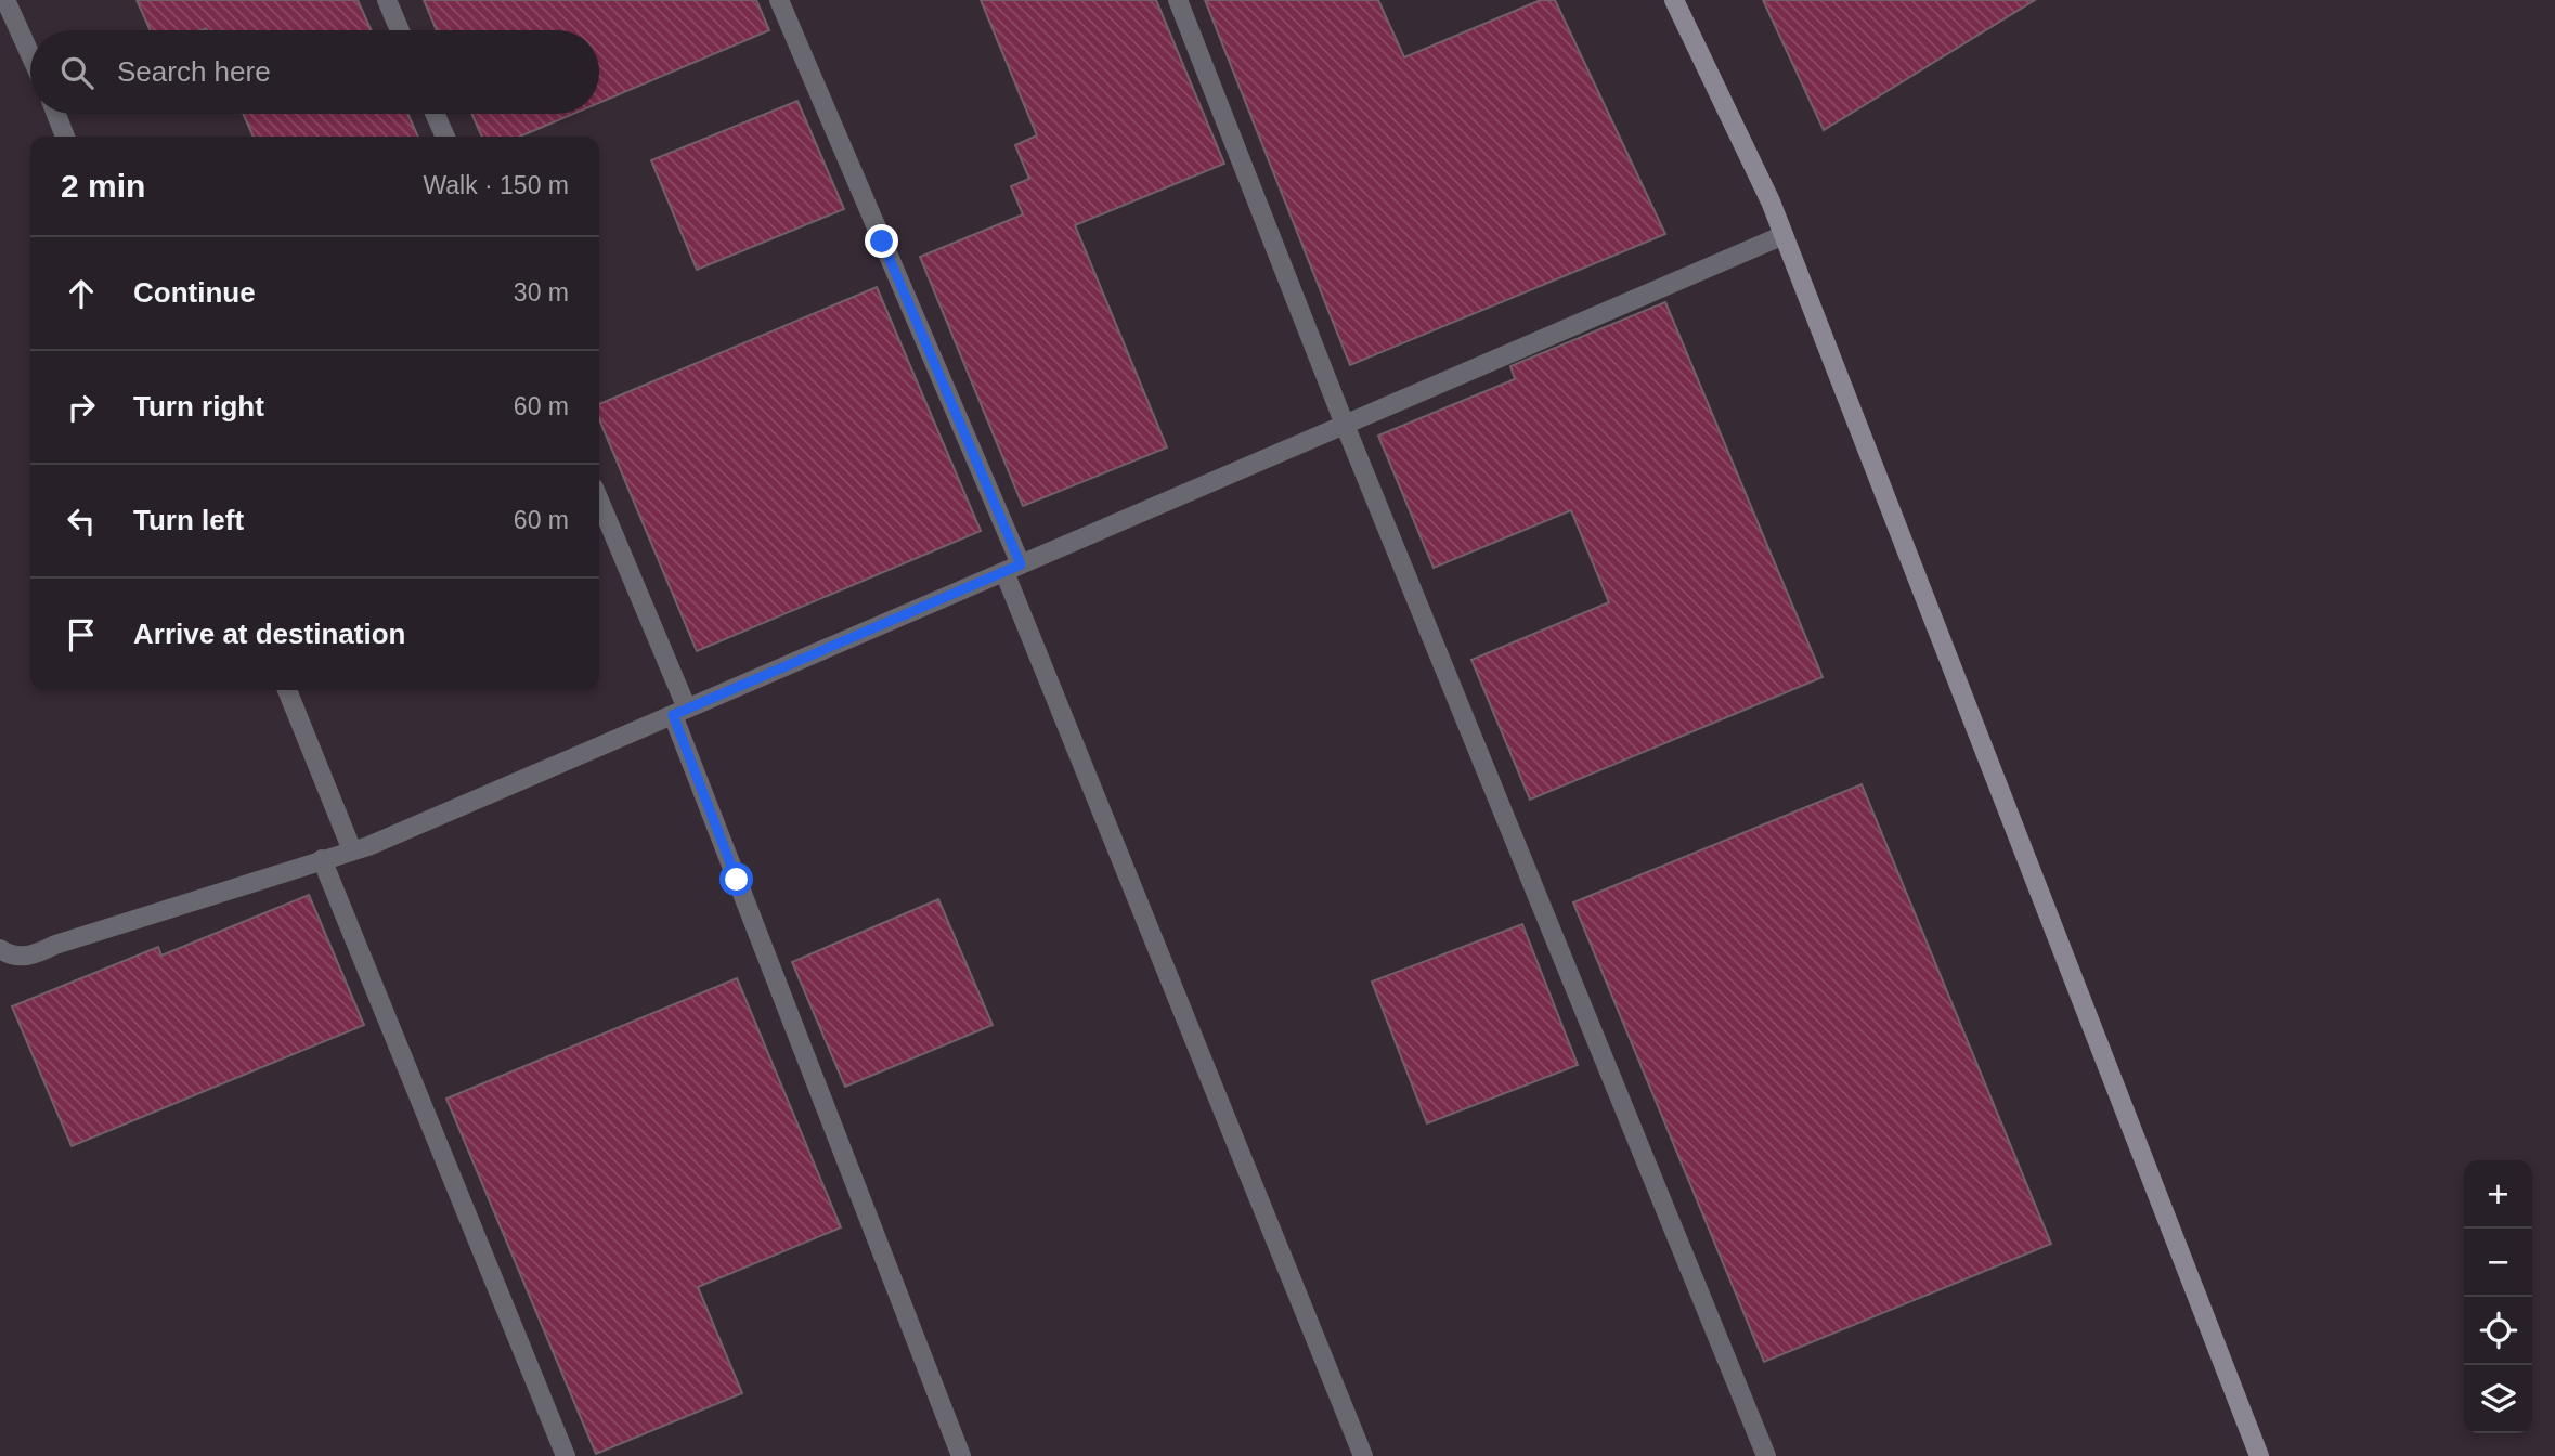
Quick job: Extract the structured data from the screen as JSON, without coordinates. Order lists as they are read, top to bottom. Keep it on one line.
{"page":{"search":"Search here","heading":["2 min","Walk · 150 m"],"list":[["Continue","30 m"],["Turn right","60 m"],["Turn left","60 m"],"Arrive at destination"],"map_buttons":["+","−"]}}
